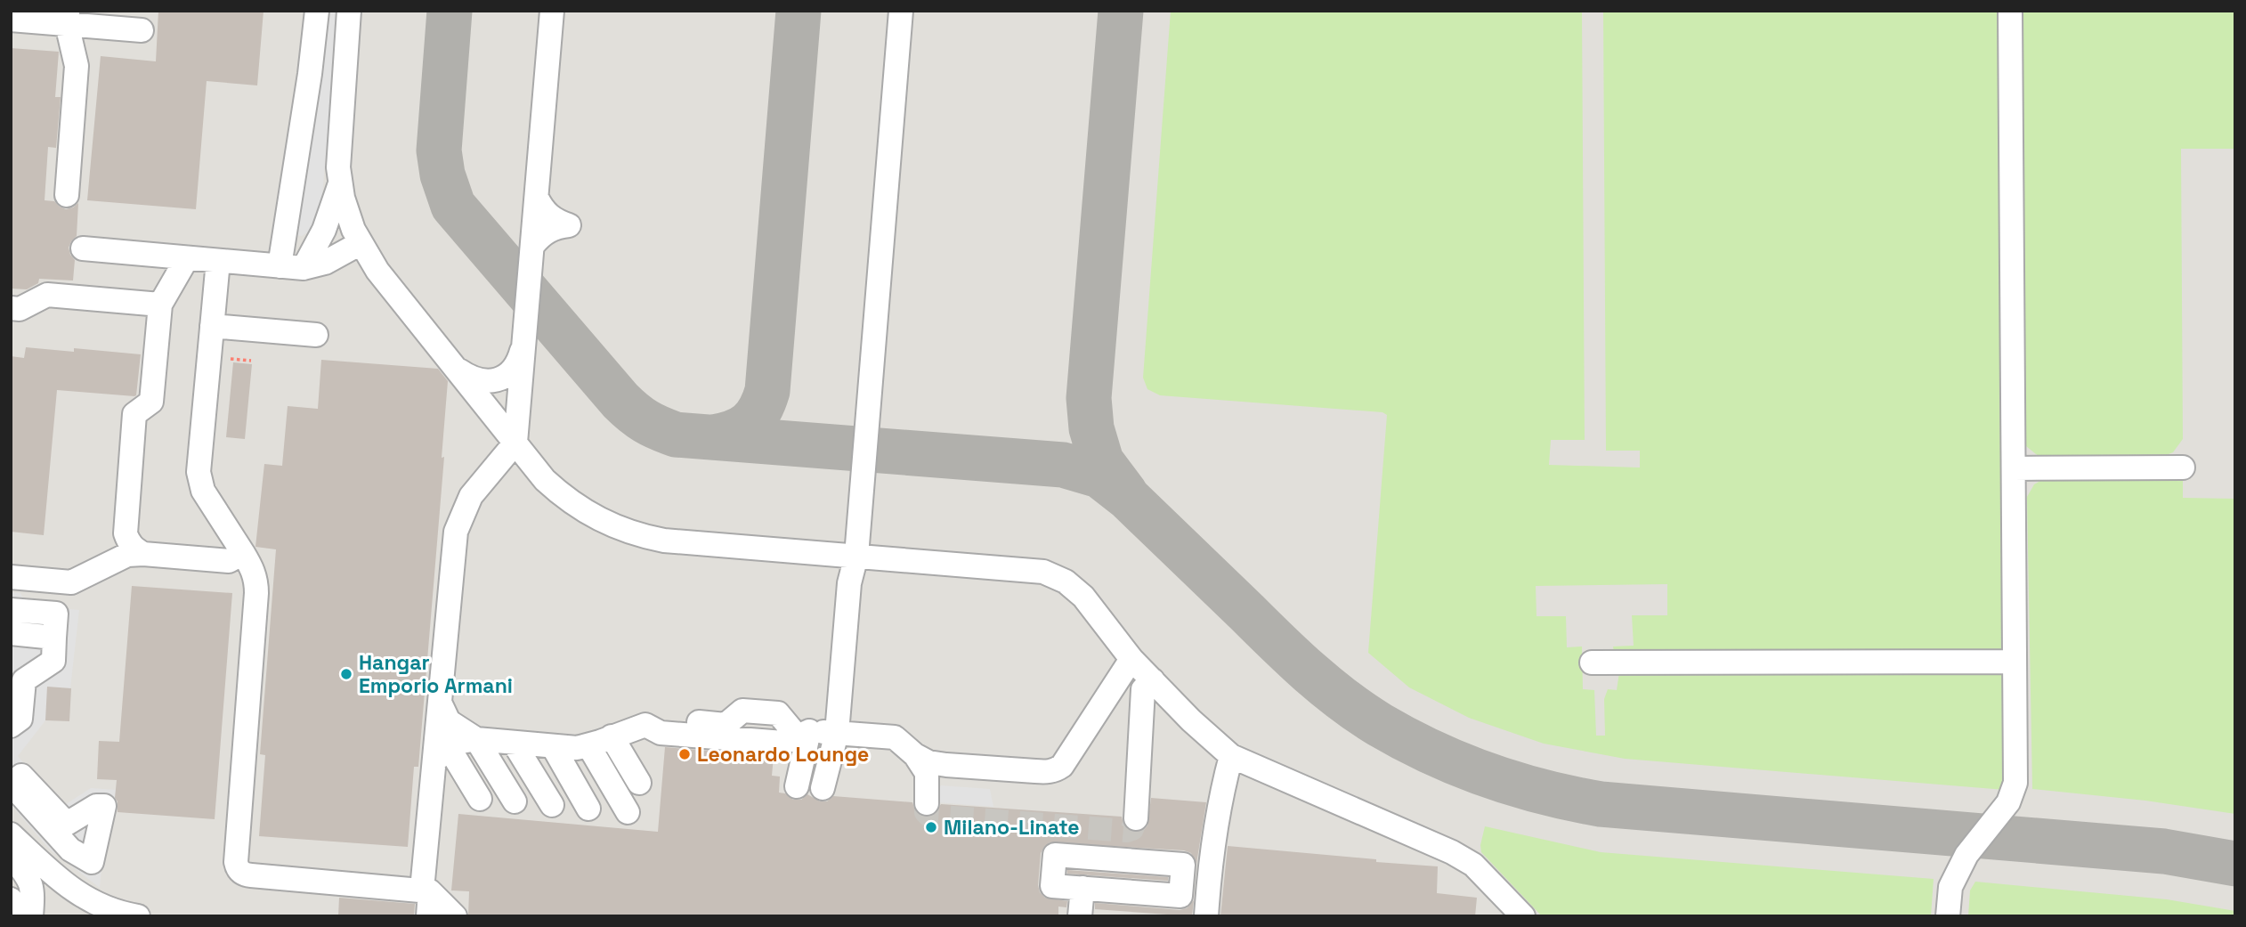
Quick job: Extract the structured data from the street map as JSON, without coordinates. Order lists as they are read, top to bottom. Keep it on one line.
{"places":["Hangar Emporio Armani","Leonardo Lounge","Milano-Linate"]}
